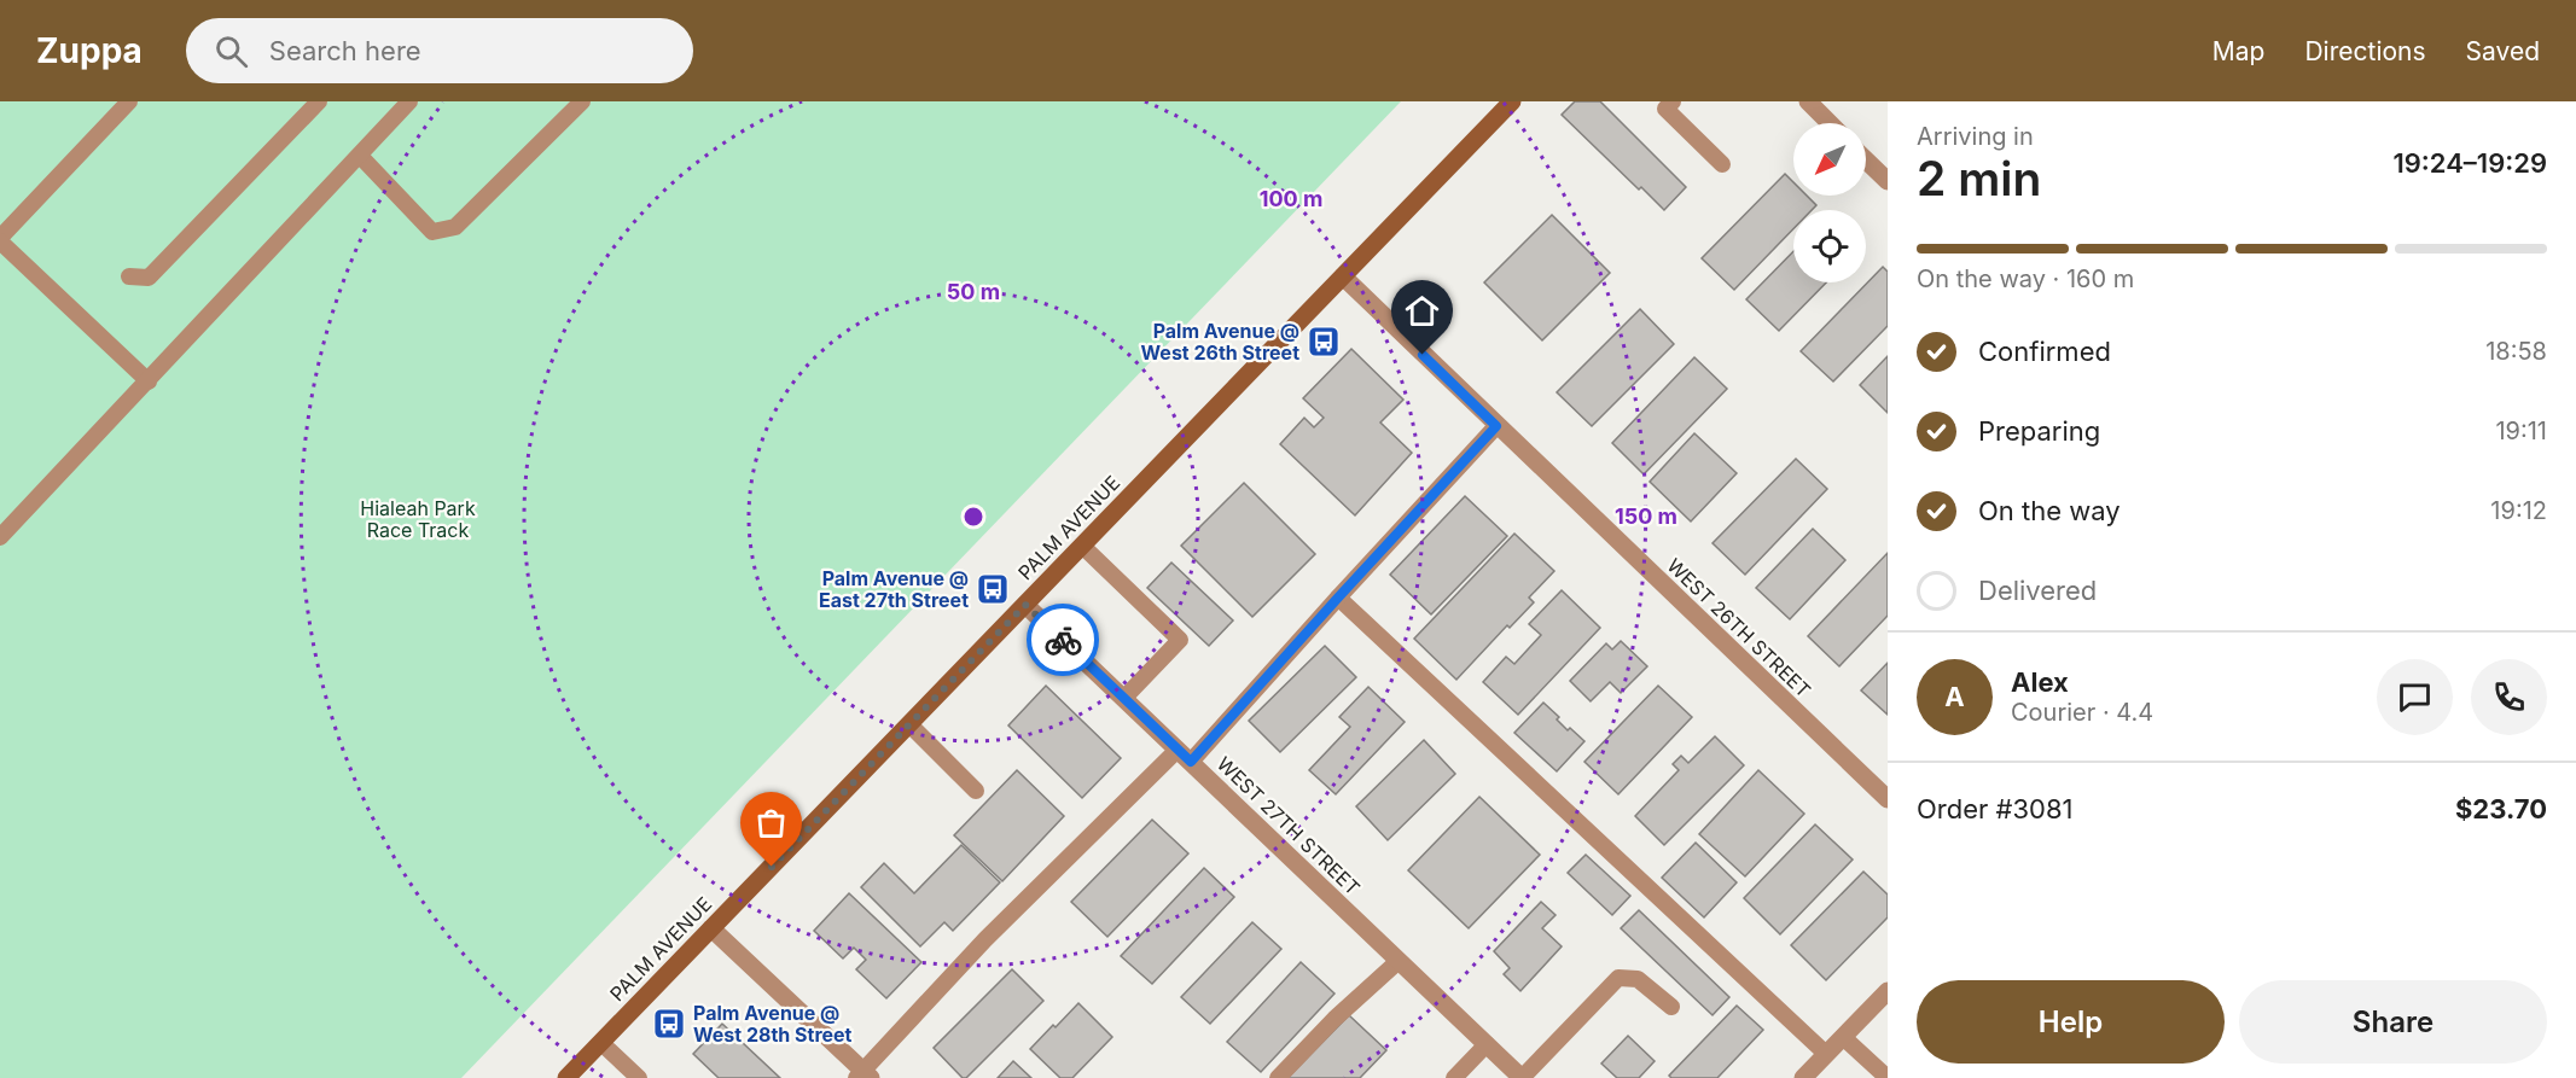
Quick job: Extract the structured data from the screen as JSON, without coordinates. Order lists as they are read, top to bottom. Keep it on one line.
{"streets":{"main road":["PALM AVENUE"],"street":["WEST 26TH STREET","WEST 27TH STREET"]},"crossings":[["PALM AVENUE","WEST 26TH STREET"],["PALM AVENUE","WEST 27TH STREET"]],"parks":["Hialeah Park Race Track"],"places":{"bus stop":["Palm Avenue @ West 26th Street","Palm Avenue @ East 27th Street","Palm Avenue @ West 28th Street"]},"north":"bottom left","page":{"header":"Zuppa","search":"Search here","nav":["Map","Directions","Saved"],"heading":["2 min","Arriving in","19:24–19:29"],"panel":["Alex","Courier · 4.4","Order #3081","$23.70"],"bar":"On the way · 160 m","list":[["Confirmed","18:58"],["Preparing","19:11"],["On the way","19:12"],"Delivered"],"round":"A","buttons":["Help","Share"]},"rings":["100 m","50 m","150 m"]}
